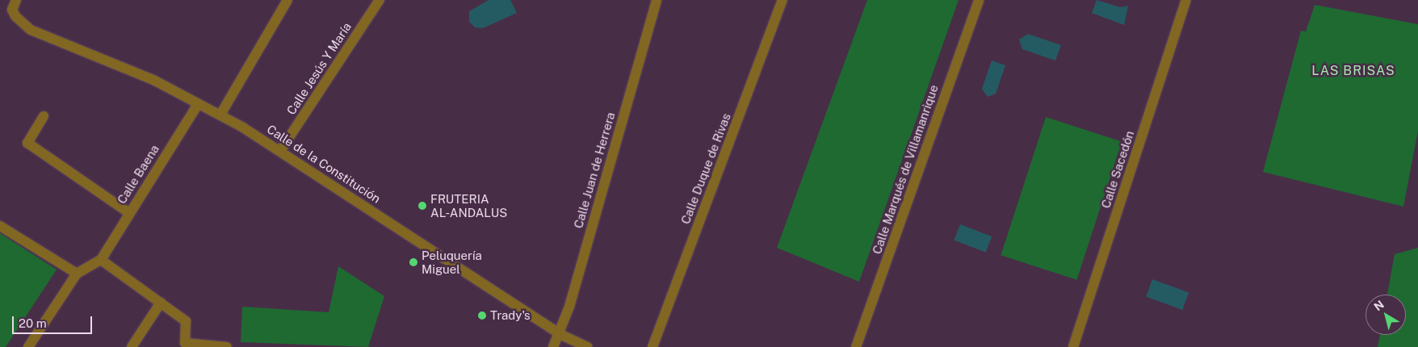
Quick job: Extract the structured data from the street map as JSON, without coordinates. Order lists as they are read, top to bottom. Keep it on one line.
{"streets":{"street":["Calle Jesús Y María","Calle de la Constitución","Calle Duque de Rivas","Calle Marqués de Villamanrique","Calle Sacedón","Calle Juan de Herrera","Calle Baena"]},"crossings":[["Calle Jesús Y María","Calle de la Constitución"],["Calle de la Constitución","Calle Juan de Herrera"],["Calle de la Constitución","Calle Baena"]],"districts":["LAS BRISAS"],"places":["FRUTERIA AL-ANDALUS","Peluquería Miguel","Trady's"],"scale_bar":"20 m","north":"top left"}
